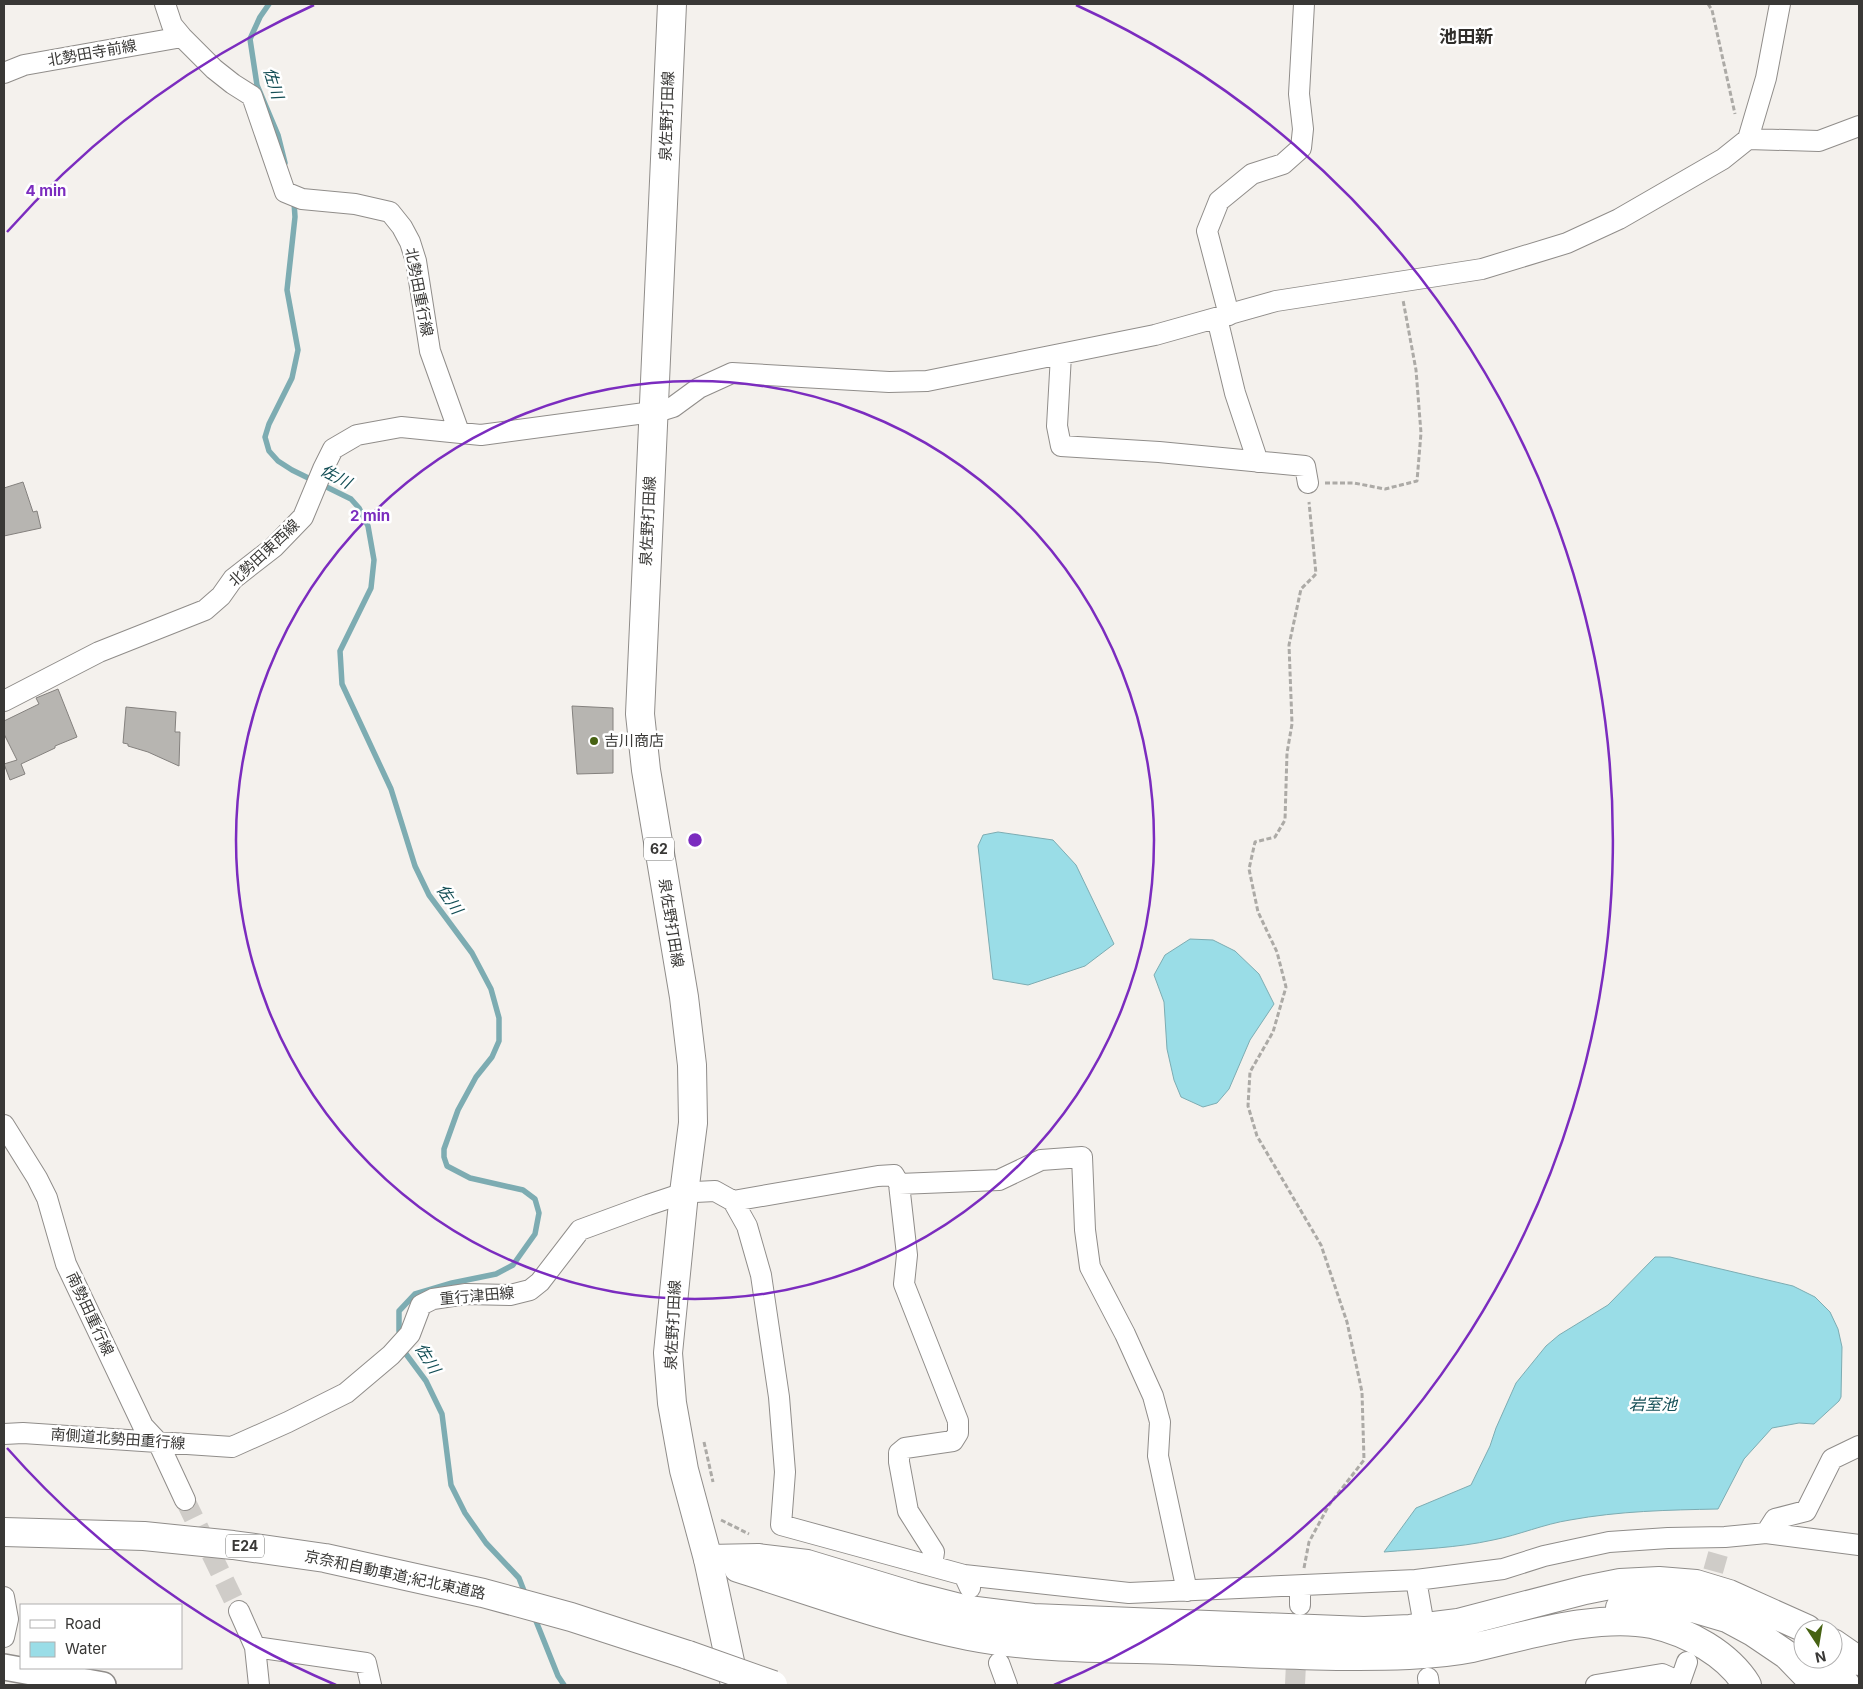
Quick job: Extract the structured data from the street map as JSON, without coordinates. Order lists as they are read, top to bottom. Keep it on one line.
{"streets":{"main road":["泉佐野打田線","62","E24","京奈和自動車道;紀北東道路"],"street":["北勢田寺前線","北勢田重行線","北勢田東西線","重行津田線","南勢田重行線","南側道北勢田重行線"]},"crossings":[["北勢田寺前線","北勢田重行線"],["泉佐野打田線","北勢田東西線"],["泉佐野打田線","重行津田線"],["北勢田重行線","北勢田東西線"],["重行津田線","南側道北勢田重行線"],["南勢田重行線","南側道北勢田重行線"]],"districts":["池田新"],"water":["佐川","岩室池"],"places":["吉川商店"],"legend":["Road","Water"],"north":"bottom","rings":["4 min","2 min"]}
